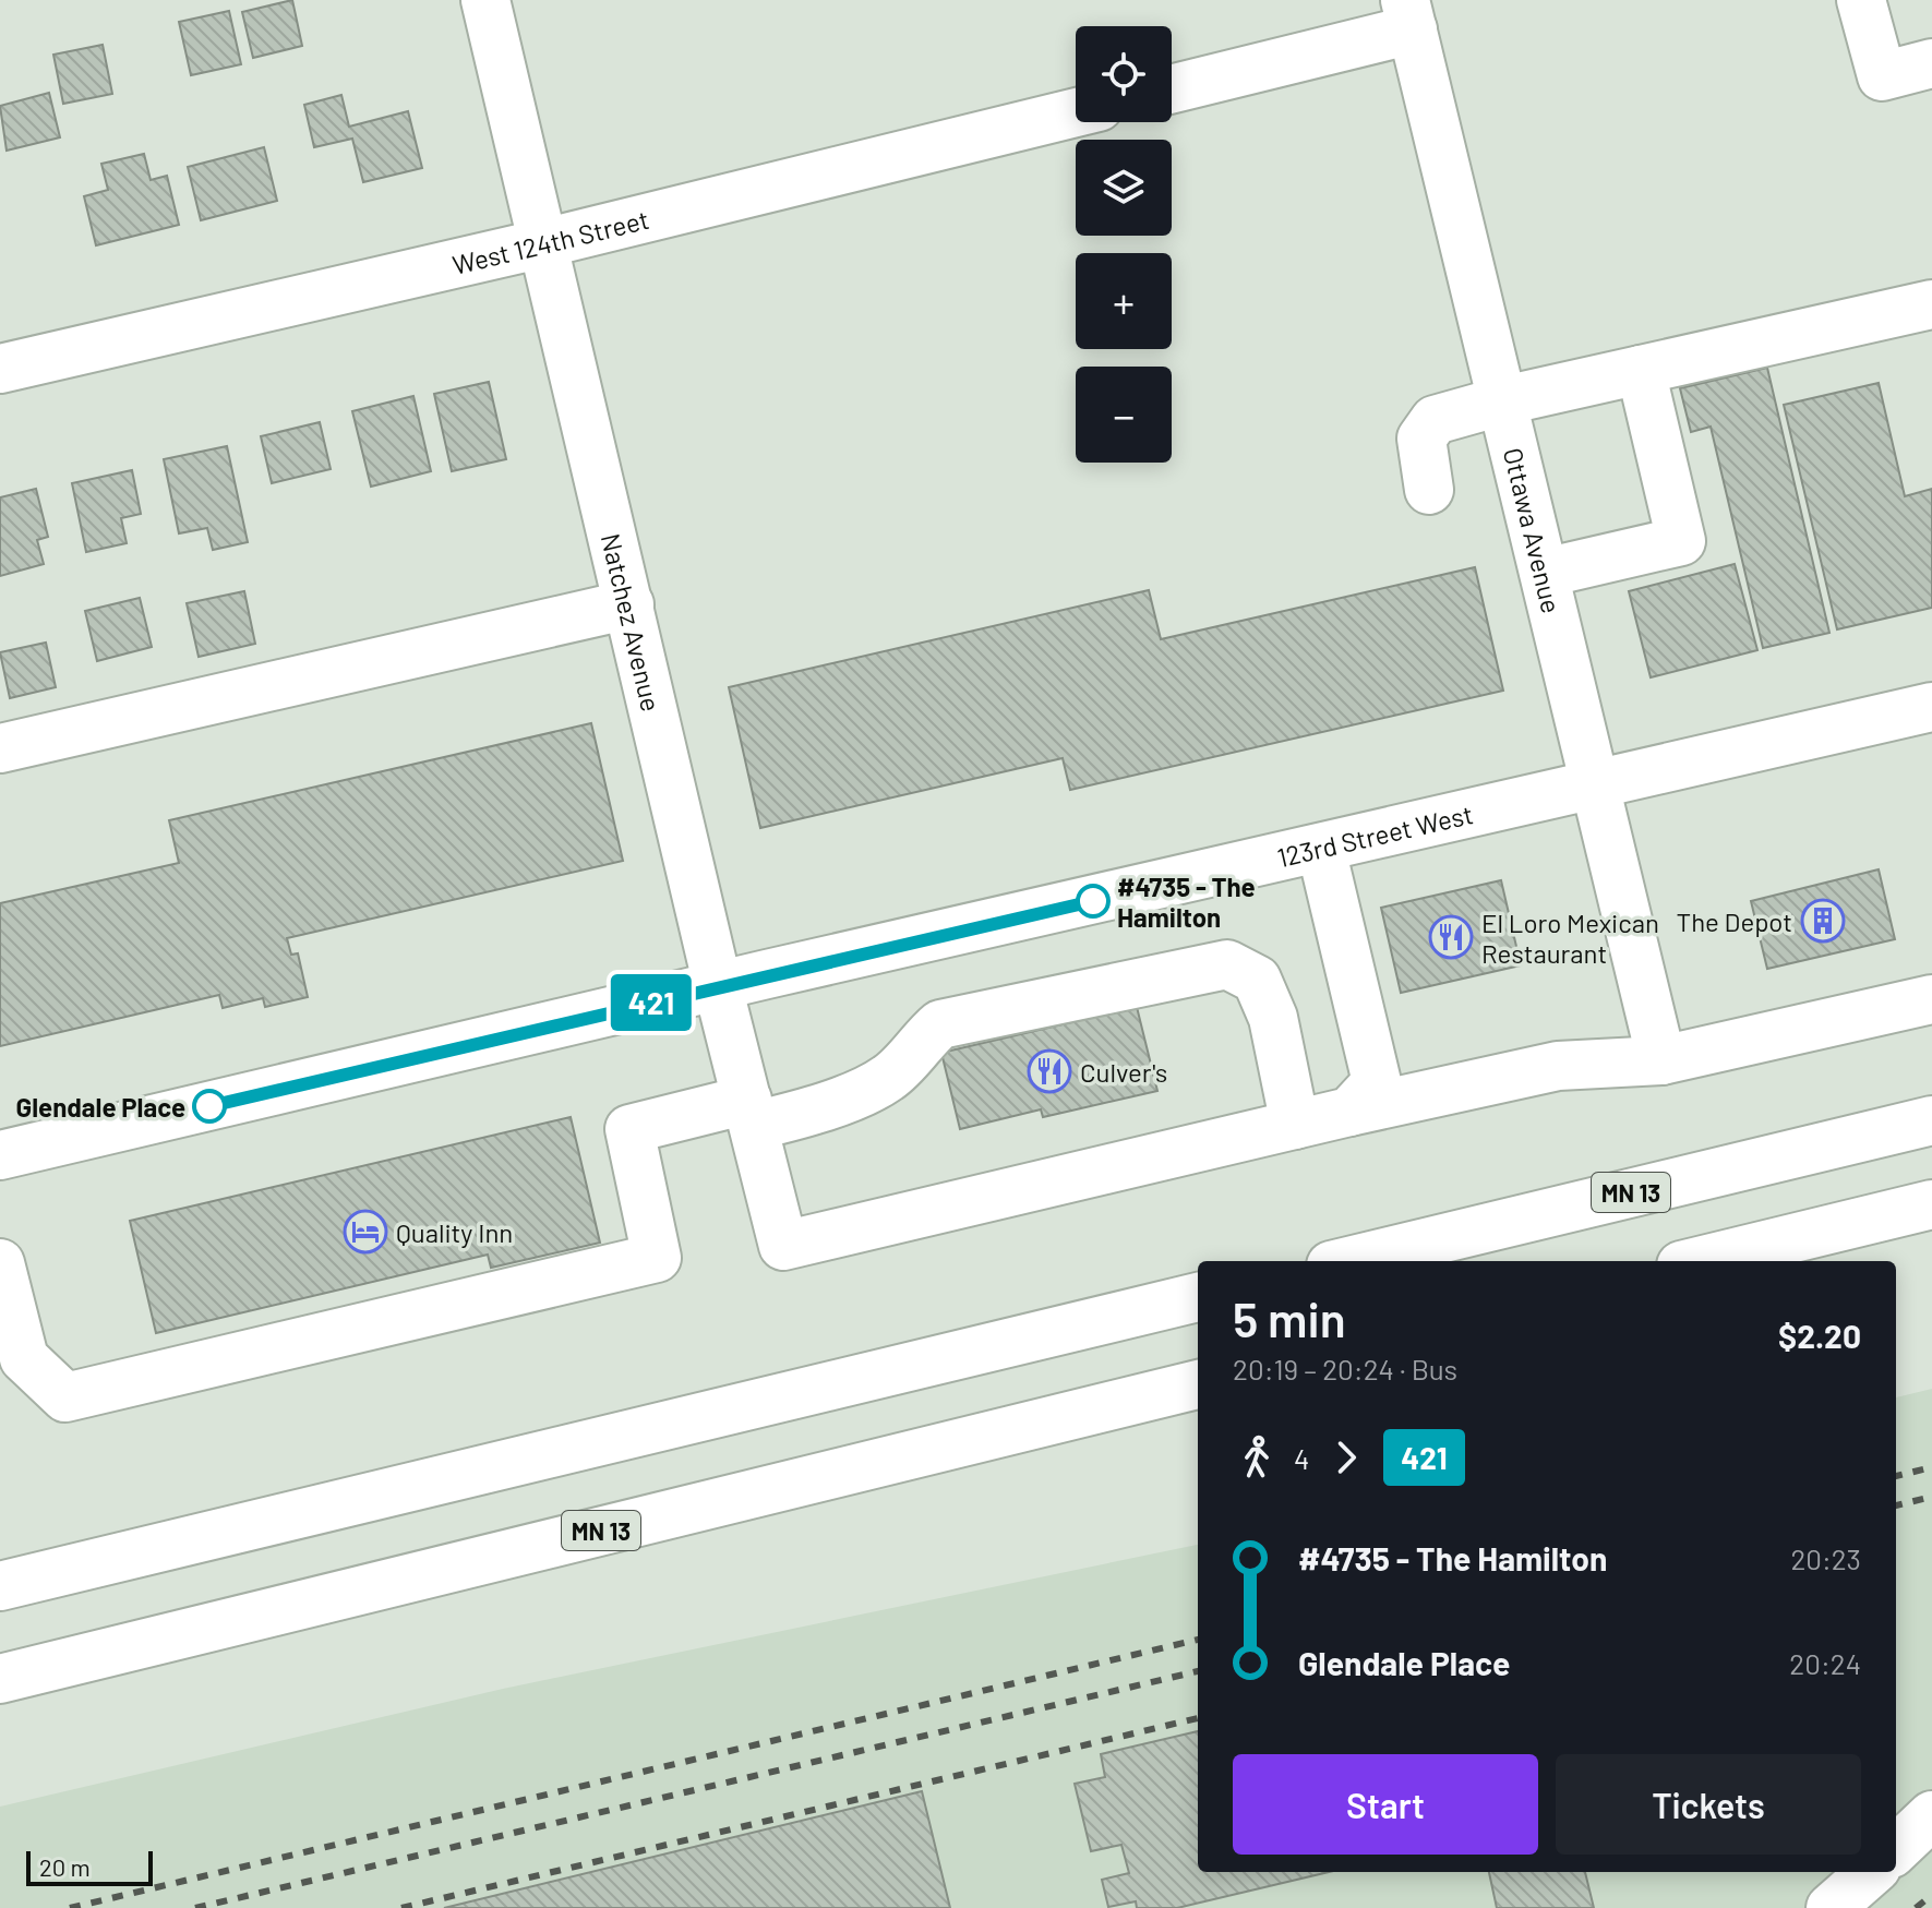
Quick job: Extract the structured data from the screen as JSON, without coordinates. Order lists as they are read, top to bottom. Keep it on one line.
{"streets":{"main road":["West 124th Street","Ottawa Avenue","Natchez Avenue","123rd Street West","MN 13"]},"crossings":[["West 124th Street","Natchez Avenue"],["Ottawa Avenue","123rd Street West"],["Natchez Avenue","123rd Street West"]],"places":{"other":["#4735 - The Hamilton","Glendale Place"],"building":["The Depot"],"restaurant":["El Loro Mexican Restaurant","Culver's"],"hotel":["Quality Inn"]},"lines":["bus line 421"],"scale_bar":"20 m","page":{"on_map":"421","map_buttons":["+","−"],"heading":["5 min","20:19 – 20:24 · Bus","$2.20"],"legs":["4","421"],"list":[{"name":"#4735 - The Hamilton","value":"20:23"},{"name":"Glendale Place","value":"20:24"}],"buttons":["Start","Tickets"],"scale":"20 m"}}
